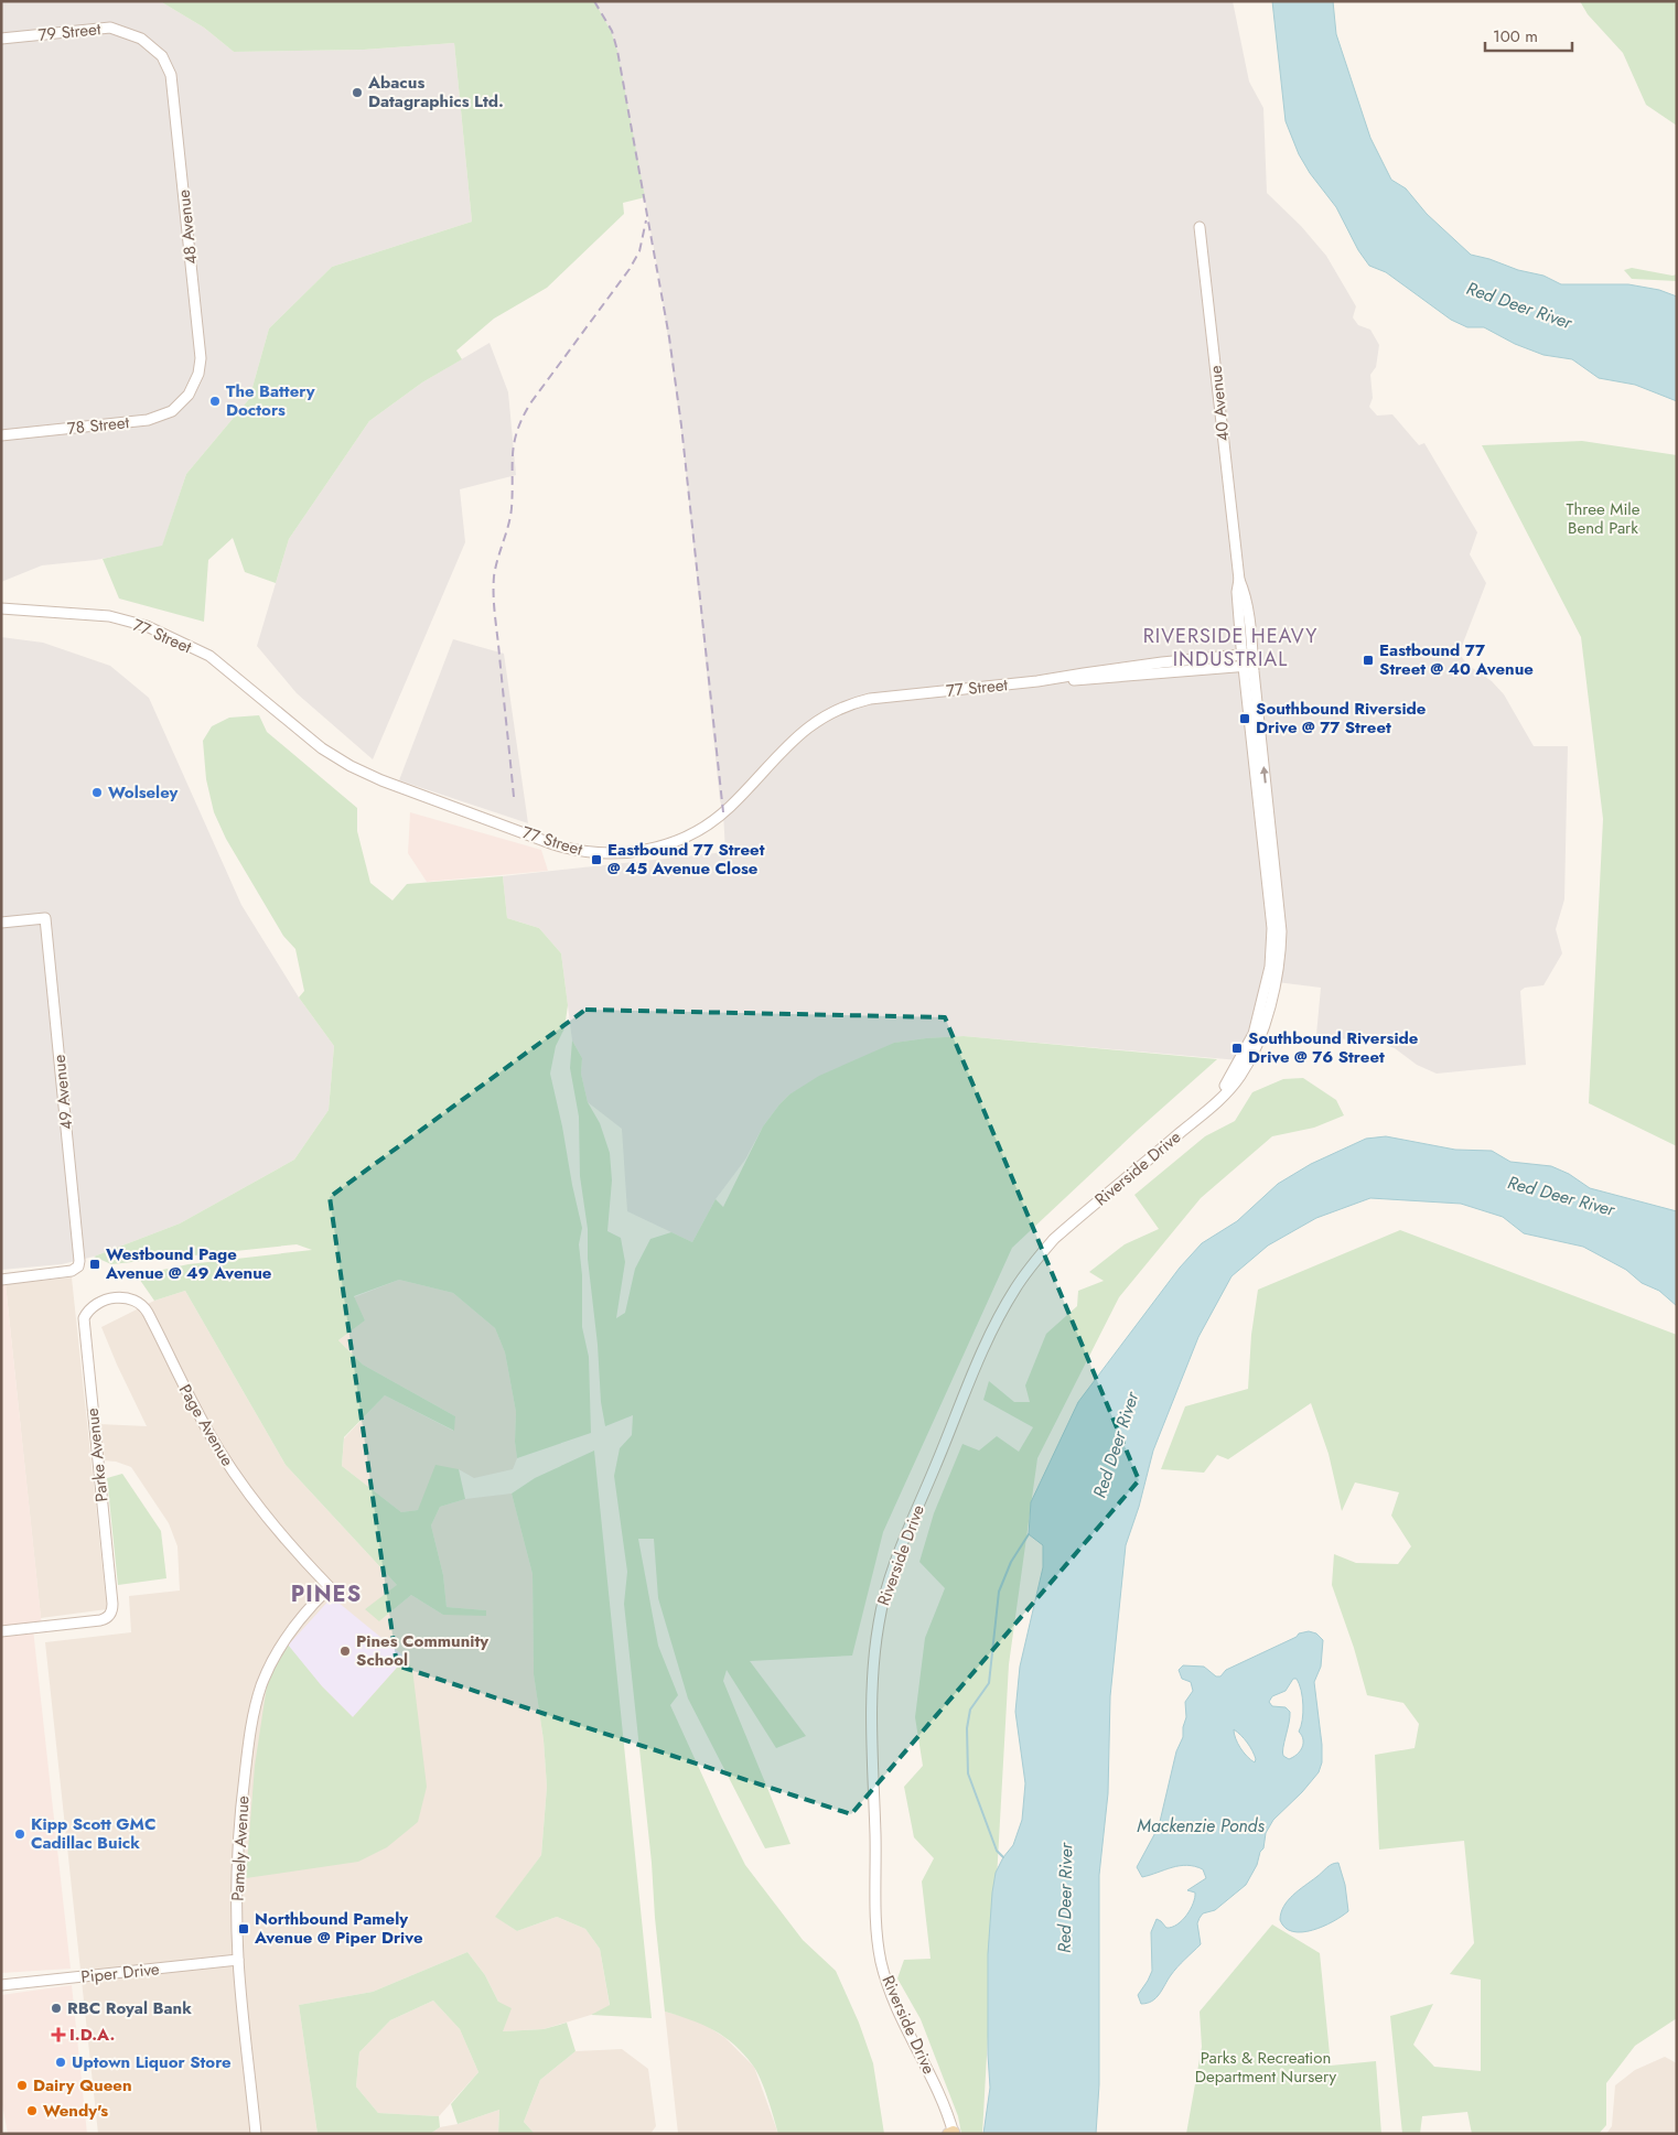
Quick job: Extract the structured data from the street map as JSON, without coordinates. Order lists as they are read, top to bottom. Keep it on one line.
{"streets":{"street":["79 Street","48 Avenue","40 Avenue","78 Street","77 Street","49 Avenue","Riverside Drive","Page Avenue","Parke Avenue","Pamely Avenue","Piper Drive"]},"crossings":[["79 Street","48 Avenue"],["48 Avenue","78 Street"],["40 Avenue","77 Street"],["40 Avenue","Riverside Drive"],["77 Street","Riverside Drive"],["Page Avenue","Parke Avenue"],["Page Avenue","Pamely Avenue"],["Pamely Avenue","Piper Drive"]],"districts":["RIVERSIDE HEAVY INDUSTRIAL","PINES"],"water":["Red Deer River","Mackenzie Ponds"],"parks":["Three Mile Bend Park","Parks & Recreation Department Nursery"],"places":{"other":["Abacus Datagraphics Ltd.","The Battery Doctors","Wolseley","Pines Community School","Kipp Scott GMC Cadillac Buick","RBC Royal Bank","Uptown Liquor Store","Dairy Queen","Wendy's"],"transit":["Eastbound 77 Street @ 40 Avenue","Southbound Riverside Drive @ 77 Street","Eastbound 77 Street @ 45 Avenue Close","Southbound Riverside Drive @ 76 Street","Westbound Page Avenue @ 49 Avenue","Northbound Pamely Avenue @ Piper Drive"],"health":["I.D.A."]},"scale_bar":"100 m"}
